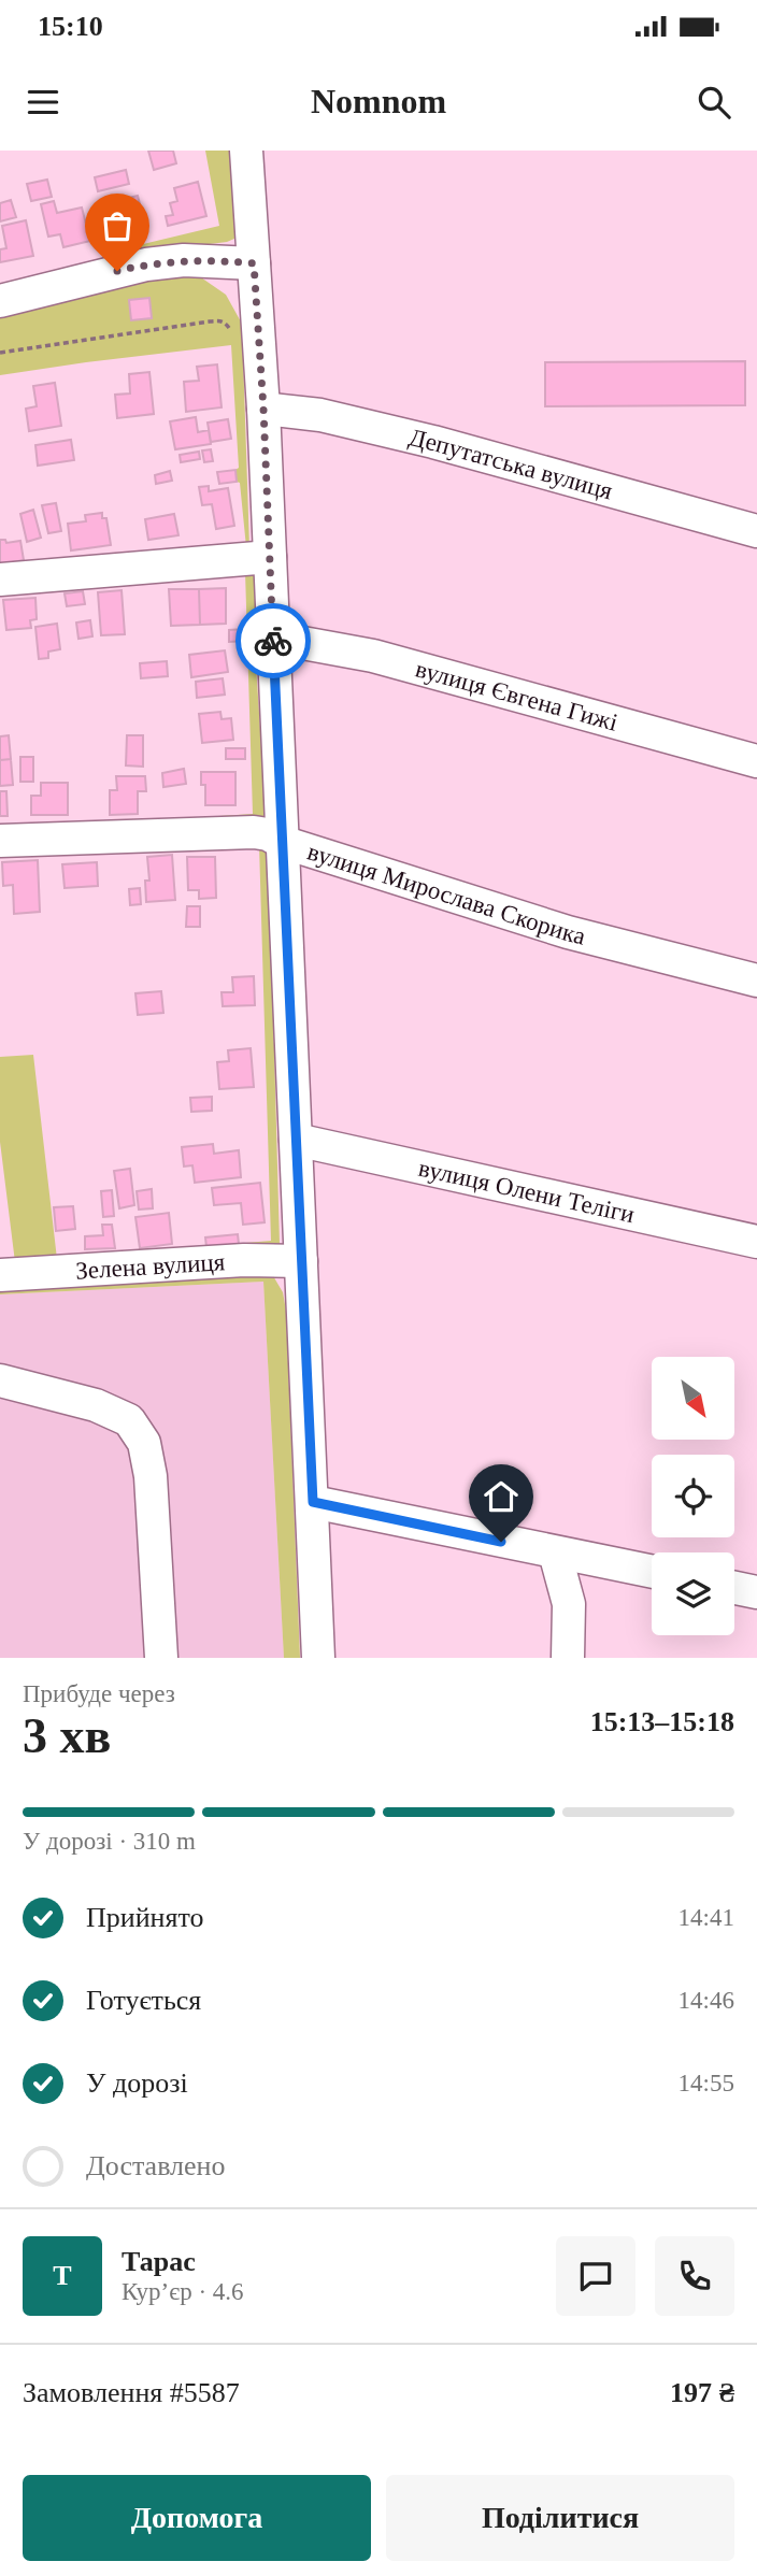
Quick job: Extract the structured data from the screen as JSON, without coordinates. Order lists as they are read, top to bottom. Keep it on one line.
{"streets":{"street":["Депутатська вулиця","вулиця Євгена Гижі","вулиця Мирослава Скорика","вулиця Олени Теліги","Зелена вулиця"]},"north":"bottom right","page":{"status":"15:10","header":"Nomnom","heading":["3 хв","Прибуде через","15:13–15:18"],"panel":["Тарас","Кур’єр · 4.6","Замовлення #5587","197 ₴"],"bar":"У дорозі · 310 m","list":[["Прийнято","14:41"],["Готується","14:46"],["У дорозі","14:55"],"Доставлено"],"round":"Т","buttons":["Допомога","Поділитися"]}}
